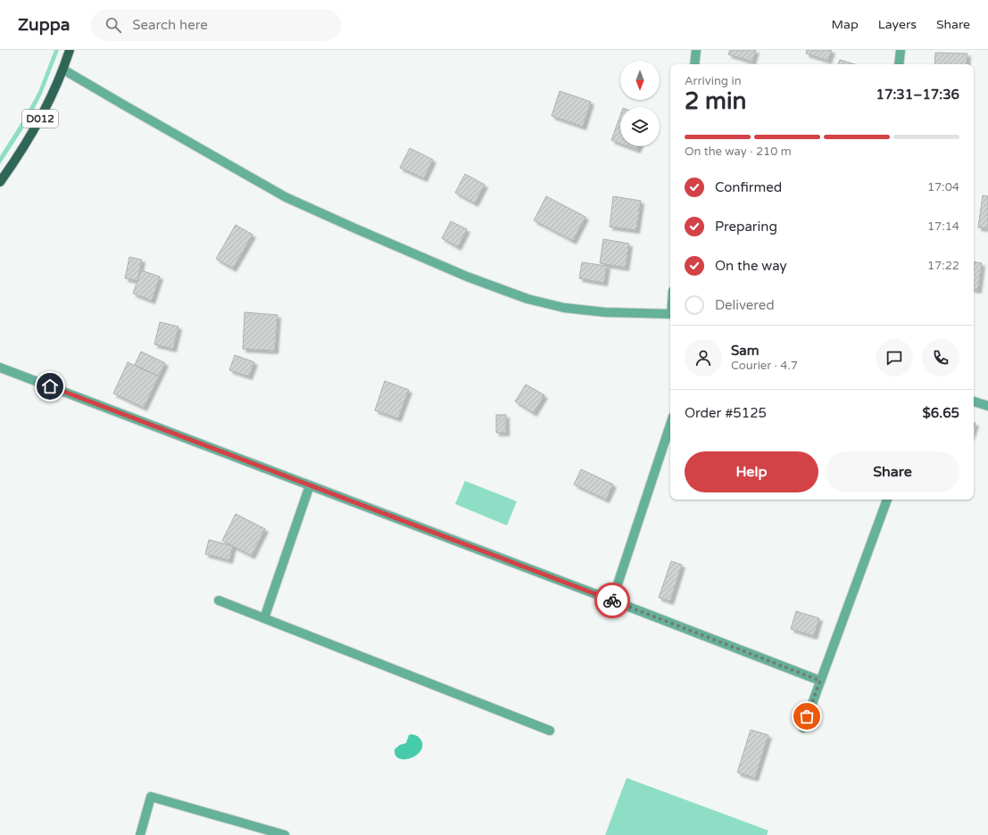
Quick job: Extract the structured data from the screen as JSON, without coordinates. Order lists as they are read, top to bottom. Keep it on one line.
{"streets":{"main road":["D012"]},"north":"bottom","page":{"header":"Zuppa","search":"Search here","nav":["Map","Layers","Share"],"heading":["2 min","Arriving in","17:31–17:36"],"panel":["Sam","Courier · 4.7","Order #5125","$6.65"],"bar":"On the way · 210 m","list":[["Confirmed","17:04"],["Preparing","17:14"],["On the way","17:22"],"Delivered"],"buttons":["Help","Share"]}}
